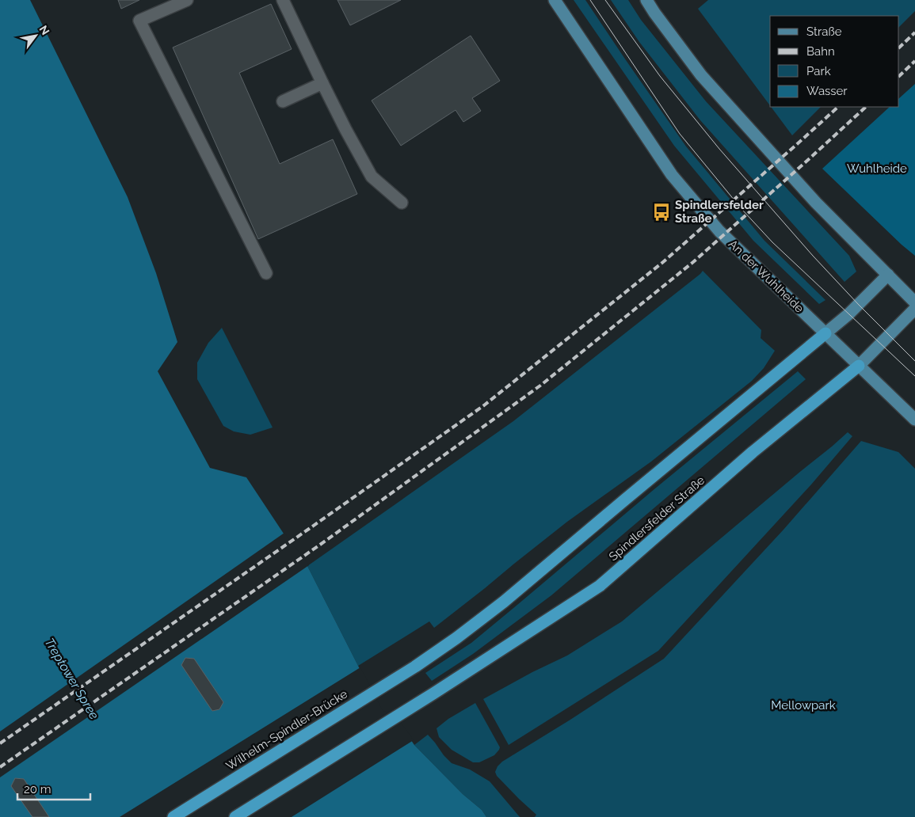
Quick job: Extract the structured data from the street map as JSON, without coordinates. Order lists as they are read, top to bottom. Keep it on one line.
{"streets":{"highway":["Spindlersfelder Straße","Wilhelm-Spindler-Brücke"],"main road":["An der Wuhlheide"]},"crossings":[["An der Wuhlheide","Spindlersfelder Straße"],["An der Wuhlheide","Wilhelm-Spindler-Brücke"]],"water":["Treptower Spree"],"parks":["Wuhlheide","Mellowpark"],"places":{"bus stop":["Spindlersfelder Straße"]},"legend":["Straße","Bahn","Park","Wasser"],"scale_bar":"20 m","north":"top right"}
